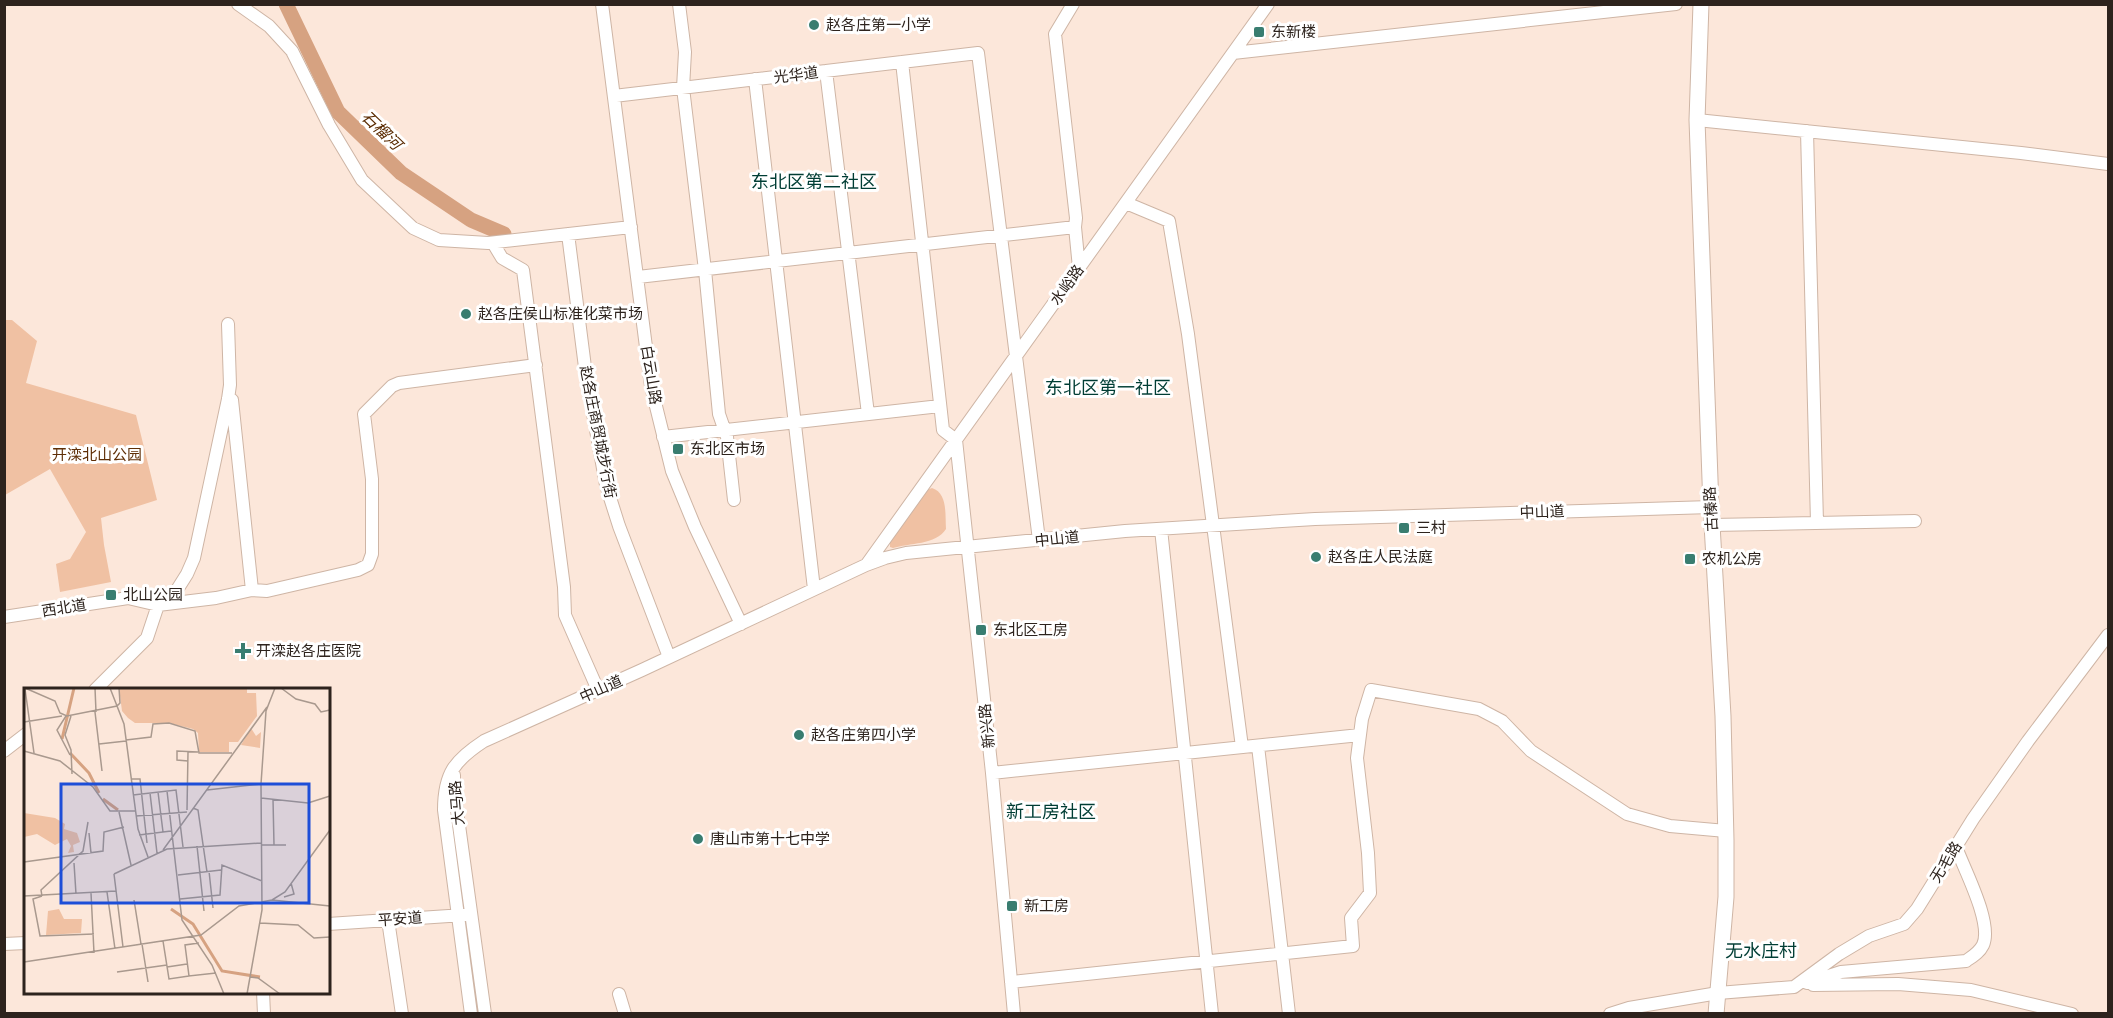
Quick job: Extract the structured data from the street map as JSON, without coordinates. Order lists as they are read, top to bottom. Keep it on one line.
{"streets":{"main road":["古榛路"],"street":["光华道","水峪路","白云山路","赵各庄商贸城步行街","中山道","西北道","新兴路","大马路","无毛路","平安道"]},"crossings":[["光华道","白云山路"],["水峪路","中山道"],["水峪路","新兴路"],["白云山路","中山道"],["赵各庄商贸城步行街","中山道"],["古榛路","中山道"],["中山道","新兴路"],["中山道","大马路"],["大马路","平安道"]],"districts":["东北区第二社区","东北区第一社区","新工房社区","无水庄村"],"water":["石榴河"],"parks":["开滦北山公园"],"places":{"other":["赵各庄第一小学","赵各庄侯山标准化菜市场","赵各庄人民法庭","赵各庄第四小学","唐山市第十七中学"],"transit":["东新楼","东北区市场","三村","农机公房","北山公园","东北区工房","新工房"],"health":["开滦赵各庄医院"]}}
